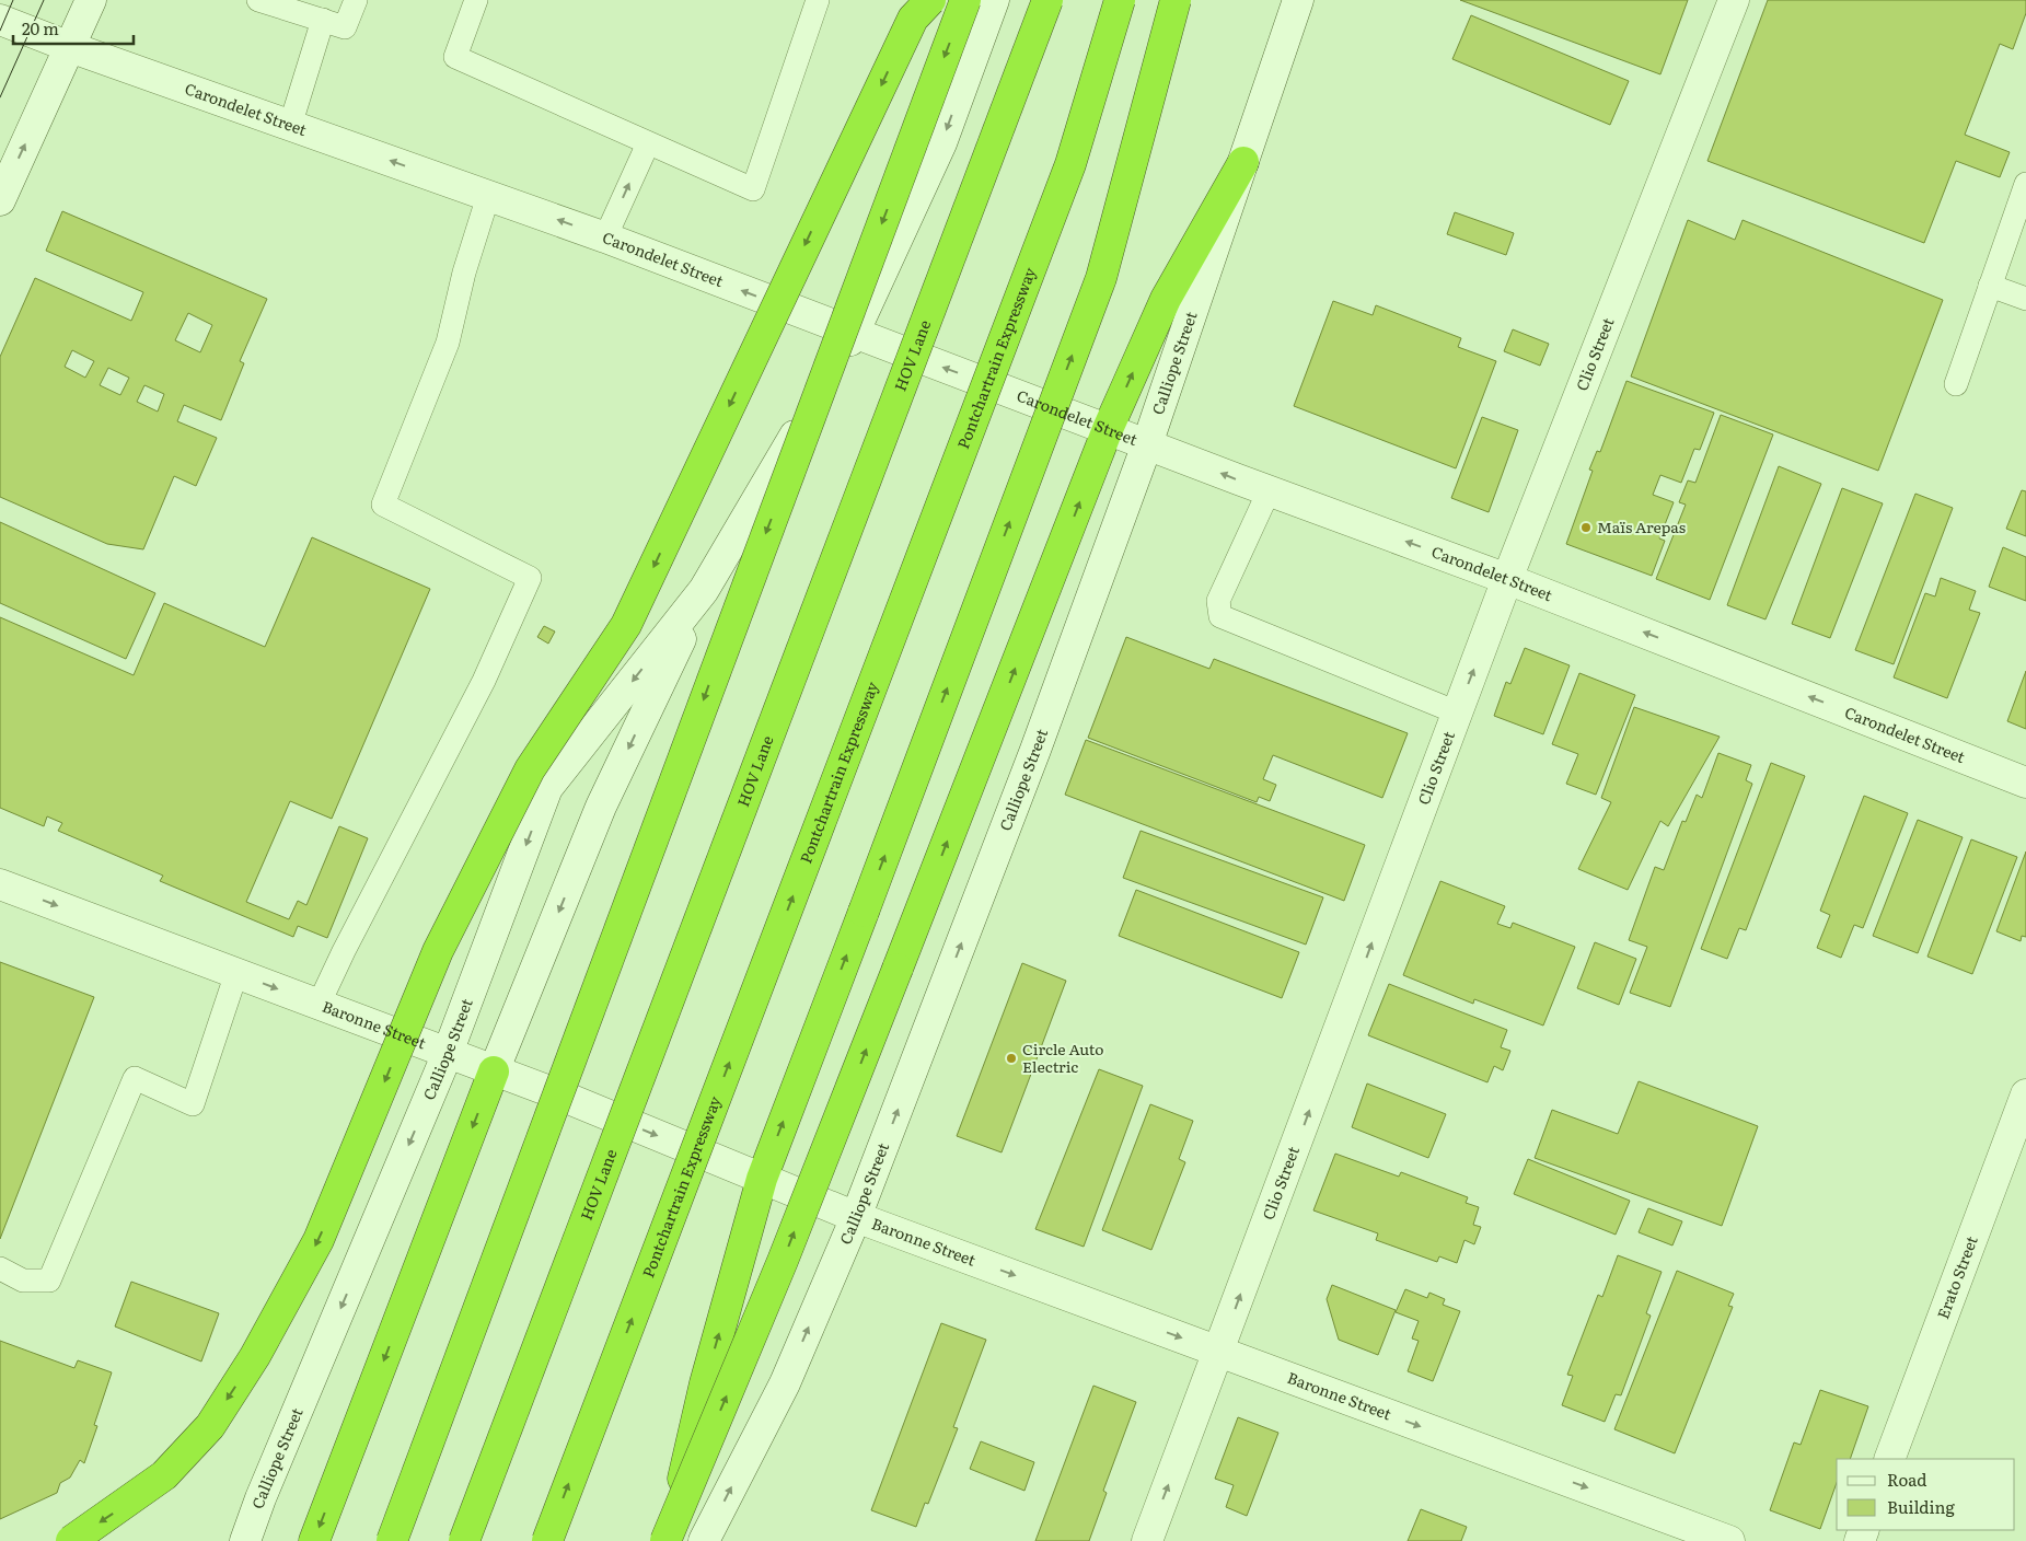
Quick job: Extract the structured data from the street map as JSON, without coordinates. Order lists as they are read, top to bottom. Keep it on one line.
{"streets":{"highway":["HOV Lane","Pontchartrain Expressway"],"street":["Carondelet Street","Clio Street","Calliope Street","Baronne Street","Erato Street"]},"crossings":[["Carondelet Street","Clio Street"],["Carondelet Street","Calliope Street"],["Clio Street","Baronne Street"],["Calliope Street","Baronne Street"]],"one_way":["Carondelet Street","Clio Street","Baronne Street"],"places":["Maïs Arepas","Circle Auto Electric"],"legend":["Road","Building"],"scale_bar":"20 m"}
